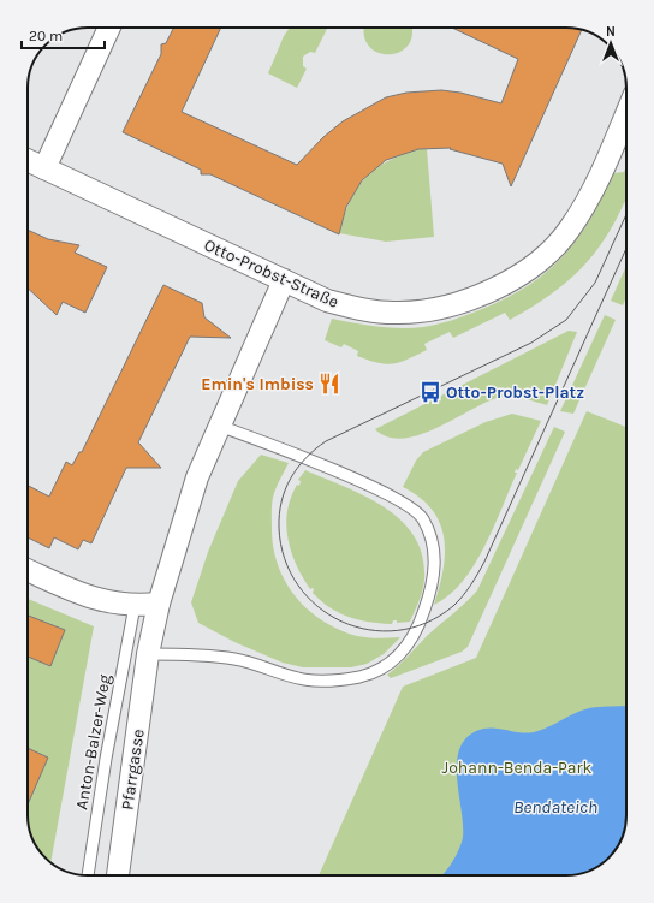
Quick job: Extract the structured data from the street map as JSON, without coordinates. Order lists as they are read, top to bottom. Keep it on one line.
{"streets":{"street":["Otto-Probst-Straße","Pfarrgasse"],"lane":["Anton-Balzer-Weg"]},"water":["Bendateich"],"parks":["Johann-Benda-Park"],"places":{"restaurant":["Emin's Imbiss"],"bus stop":["Otto-Probst-Platz"]},"scale_bar":"20 m","north":"top"}
